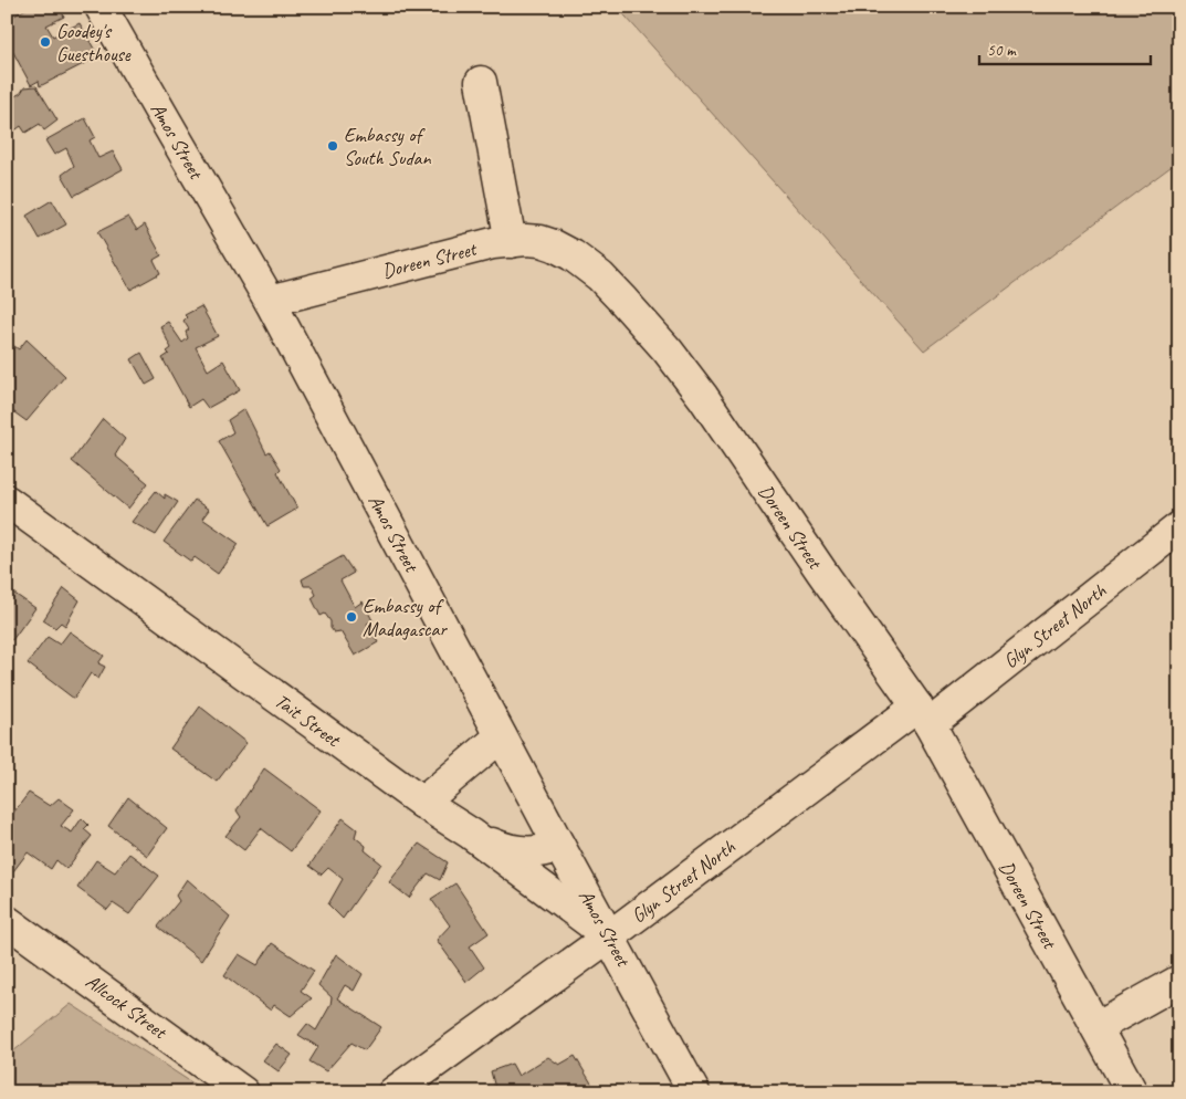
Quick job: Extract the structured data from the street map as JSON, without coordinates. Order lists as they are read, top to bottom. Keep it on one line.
{"streets":{"street":["Amos Street","Doreen Street","Glyn Street North","Tait Street","Allcock Street"]},"crossings":[["Amos Street","Doreen Street"],["Amos Street","Glyn Street North"],["Amos Street","Tait Street"],["Doreen Street","Glyn Street North"],["Glyn Street North","Tait Street"]],"places":["Goodey's Guesthouse","Embassy of South Sudan","Embassy of Madagascar"],"scale_bar":"50 m"}
